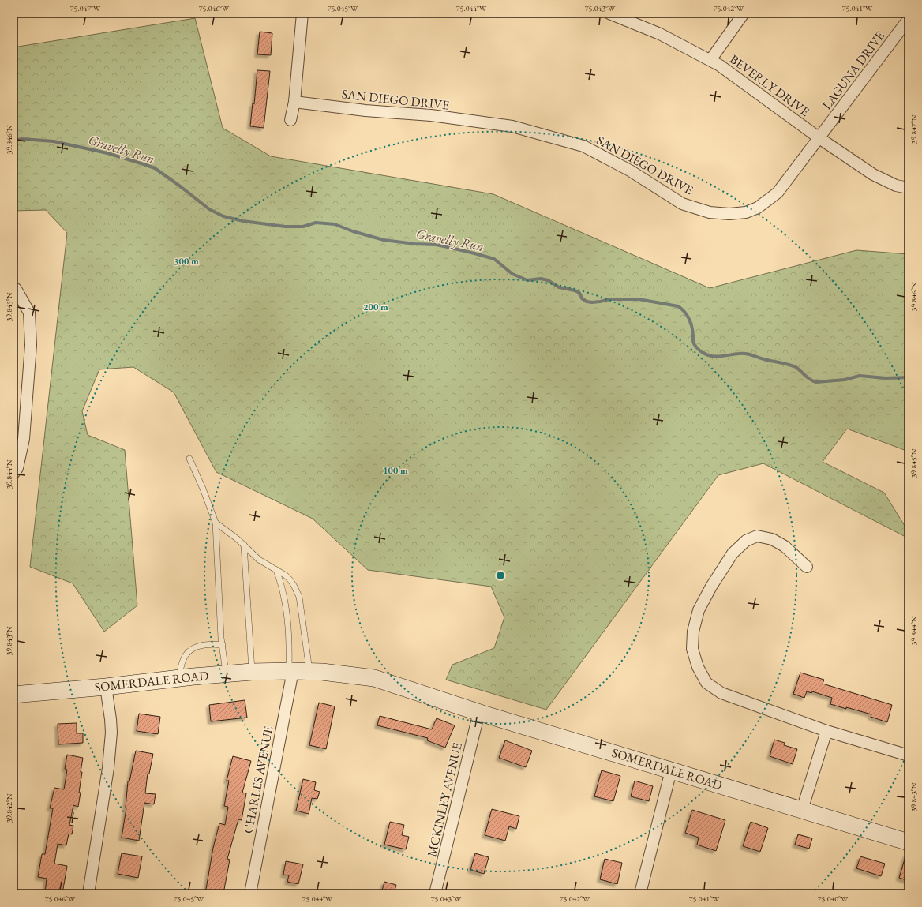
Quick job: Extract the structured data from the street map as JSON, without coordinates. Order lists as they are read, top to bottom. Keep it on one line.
{"streets":{"main road":["SOMERDALE ROAD"],"street":["LAGUNA DRIVE","BEVERLY DRIVE","SAN DIEGO DRIVE","CHARLES AVENUE","MCKINLEY AVENUE"]},"crossings":[["LAGUNA DRIVE","BEVERLY DRIVE"],["LAGUNA DRIVE","SAN DIEGO DRIVE"],["BEVERLY DRIVE","SAN DIEGO DRIVE"],["SOMERDALE ROAD","CHARLES AVENUE"],["SOMERDALE ROAD","MCKINLEY AVENUE"]],"water":["Gravelly Run"],"coordinates":["75.047°W","75.046°W","75.045°W","75.044°W","75.043°W","75.042°W","75.041°W","39.847°N","39.846°N","39.845°N","39.844°N","39.843°N","39.842°N","75.040°W"],"rings":["300 m","200 m","100 m"]}
